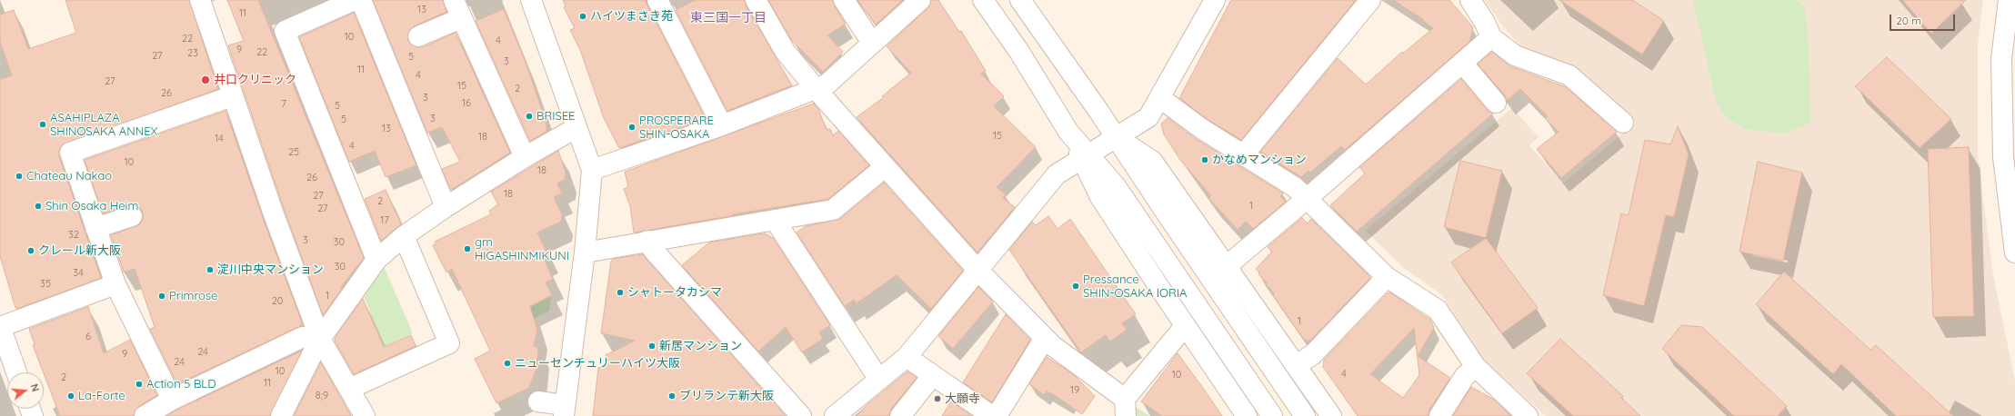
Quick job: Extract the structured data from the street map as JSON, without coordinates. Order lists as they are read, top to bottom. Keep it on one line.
{"districts":["東三国一丁目"],"places":["ハイツまさき苑","井口クリニック","BRISEE","ASAHIPLAZA SHINOSAKA ANNEX","PROSPERARE SHIN-OSAKA","かなめマンション","Chateau Nakao","Shin Osaka Heim","gm HIGASHINMIKUNI","クレール新大阪","淀川中央マンション","Pressance SHIN-OSAKA IORIA","シャトータカシマ","Primrose","新居マンション","ニューセンチュリーハイツ大阪","Action 5 BLD","La-Forte","ブリランテ新大阪","大願寺"],"house_numbers":["13","11","10","22","4","9","22","23","27","5","3","11","4","27","15","2","26","3","16","7","5","3","5","13","15","18","14","4","25","10","18","26","18","27","2","1","27","17","32","3","30","30","34","35","1","20","1","6","24","9","24","10","4","10","2","11","19","8;9"],"scale_bar":"20 m","north":"right"}
